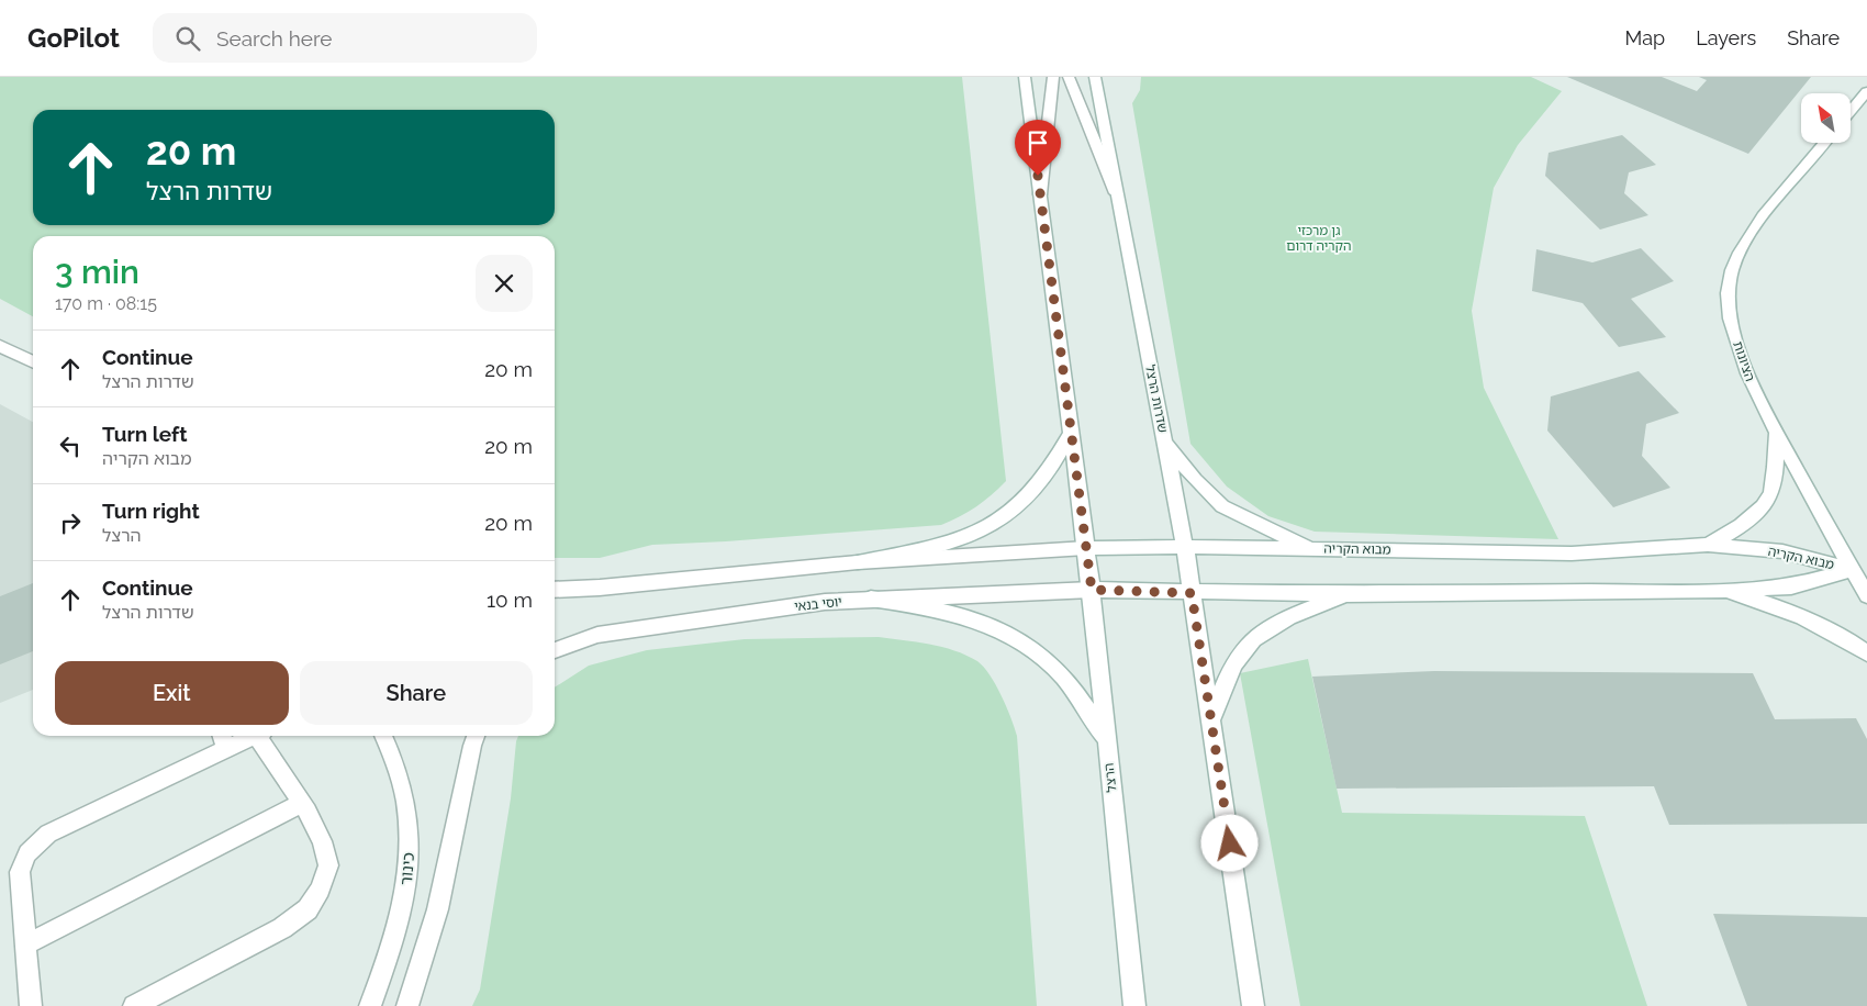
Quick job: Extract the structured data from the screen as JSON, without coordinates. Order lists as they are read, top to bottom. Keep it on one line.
{"streets":{"street":["הציונות","שדרות הרצל","מבוא הקריה","יוסי בנאי","הרצל","כינור"]},"crossings":[["הציונות","מבוא הקריה"],["שדרות הרצל","מבוא הקריה"],["מבוא הקריה","יוסי בנאי"],["מבוא הקריה","הרצל"],["יוסי בנאי","הרצל"]],"parks":["גן מרכזי הקריה דרום"],"north":"top left","page":{"header":"GoPilot","search":"Search here","nav":["Map","Layers","Share"],"turn":["20 m","שדרות הרצל"],"heading":["3 min","170 m · 08:15"],"list":[{"name":"Continue","note":"שדרות הרצל","value":"20 m"},{"name":"Turn left","note":"מבוא הקריה","value":"20 m"},{"name":"Turn right","note":"הרצל","value":"20 m"},{"name":"Continue","note":"שדרות הרצל","value":"10 m"}],"buttons":["Exit","Share"]}}
